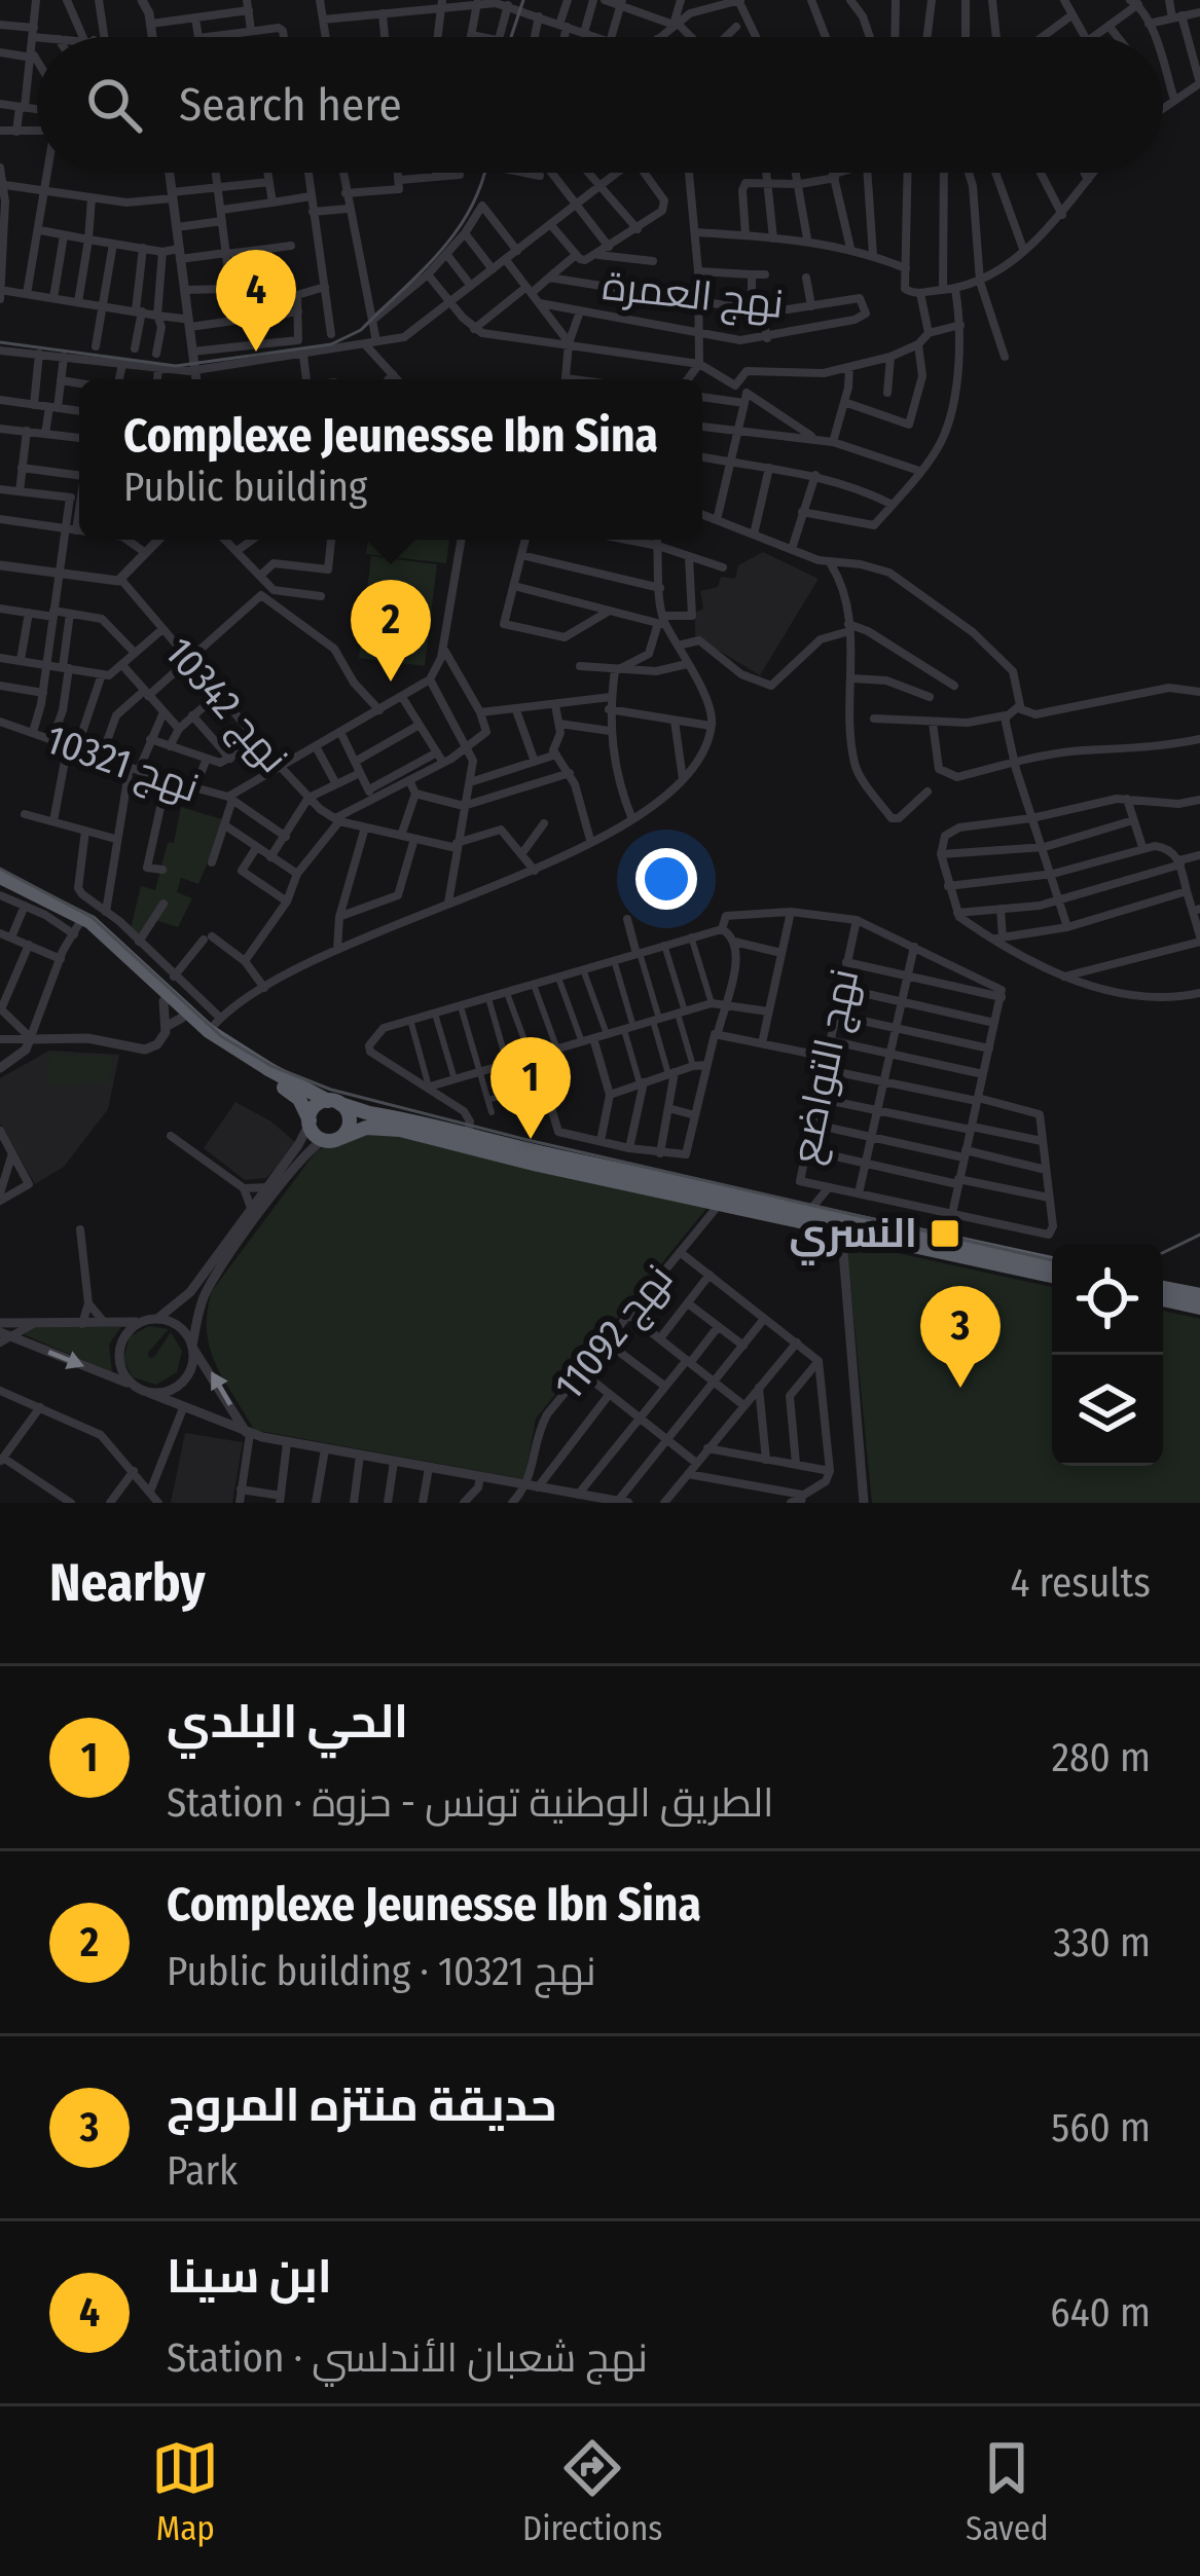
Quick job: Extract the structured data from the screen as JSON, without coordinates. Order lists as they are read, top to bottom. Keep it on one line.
{"streets":{"street":["نهج العمرة","نهج 10342","نهج 10321","نهج التواضع","نهج 11092"]},"crossings":[["نهج 10342","نهج 10321"]],"places":{"transit":["النسري"]},"page":{"search":"Search here","pins":["4","2","1","3"],"popup":["Complexe Jeunesse Ibn Sina","Public building"],"heading":["Nearby","4 results"],"list":[{"mark":"1","name":"الحي البلدي","note":"Station · الطريق الوطنية تونس - حزوة","value":"280 m"},{"mark":"2","name":"Complexe Jeunesse Ibn Sina","note":"Public building · نهج 10321","value":"330 m"},{"mark":"3","name":"حديقة منتزه المروج","note":"Park","value":"560 m"},{"mark":"4","name":"ابن سينا","note":"Station · نهج شعبان الأندلسي","value":"640 m"}],"nav":["Map","Directions","Saved"]}}
